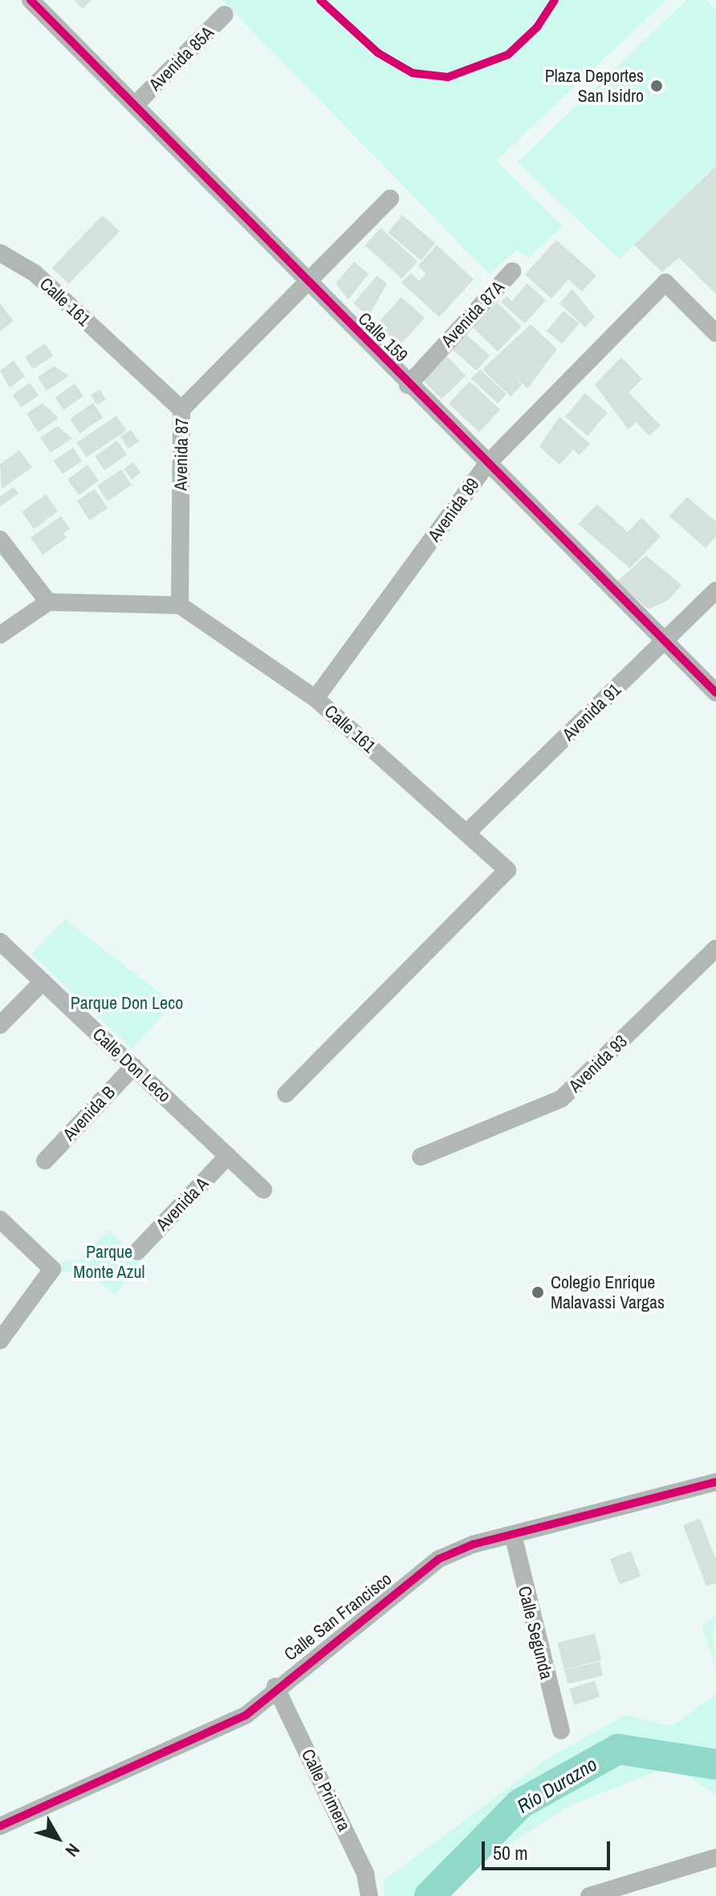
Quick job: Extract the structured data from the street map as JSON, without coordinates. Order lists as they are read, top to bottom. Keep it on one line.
{"streets":{"street":["Avenida 85A","Calle 161","Avenida 87A","Calle 159","Avenida 87","Avenida 89","Avenida 91","Avenida 93","Calle Don Leco","Avenida B","Avenida A","Calle San Francisco","Calle Segunda","Calle Primera"]},"crossings":[["Avenida 85A","Calle 159"],["Calle 161","Avenida 87"],["Calle 161","Avenida 89"],["Calle 161","Avenida 91"],["Avenida 87A","Calle 159"],["Calle 159","Avenida 87"],["Calle 159","Avenida 89"],["Calle 159","Avenida 91"],["Calle Don Leco","Avenida B"],["Calle Don Leco","Avenida A"],["Calle San Francisco","Calle Segunda"],["Calle San Francisco","Calle Primera"]],"water":["Río Durazno"],"parks":["Parque Don Leco","Parque Monte Azul"],"places":["Plaza Deportes San Isidro","Colegio Enrique Malavassi Vargas"],"scale_bar":"50 m","north":"bottom right"}
